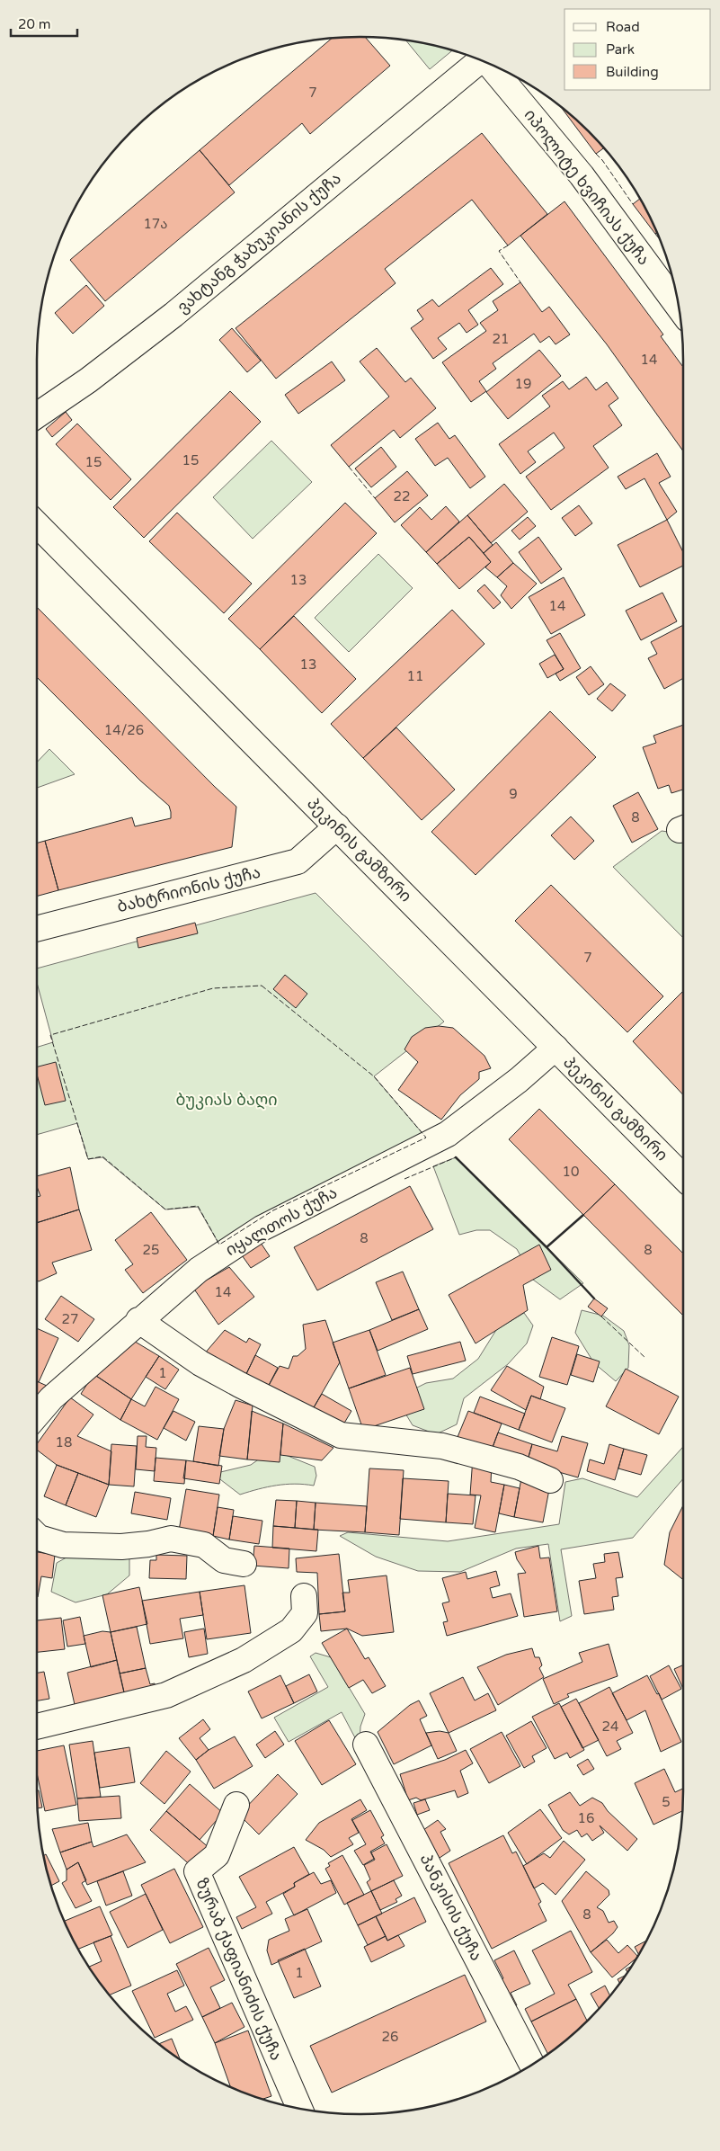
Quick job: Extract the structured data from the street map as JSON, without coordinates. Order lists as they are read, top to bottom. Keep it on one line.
{"streets":{"street":["იპოლიტე ხვიჩიას ქუჩა","ვახტანგ ჭაბუკიანის ქუჩა","პეკინის გამზირი","ბახტრიონის ქუჩა","იყალთოს ქუჩა","პანკისის ქუჩა","ზურაბ ქაფიანიძის ქუჩა"]},"crossings":[["პეკინის გამზირი","ბახტრიონის ქუჩა"],["პეკინის გამზირი","იყალთოს ქუჩა"]],"parks":["ბუკიას ბაღი"],"house_numbers":["7","17ა","21","14","19","15","15","22","13","14","13","11","14/26","9","8","7","10","8","25","8","14","27","1","18","24","5","16","8","1","26"],"legend":["Road","Park","Building"],"scale_bar":"20 m"}
